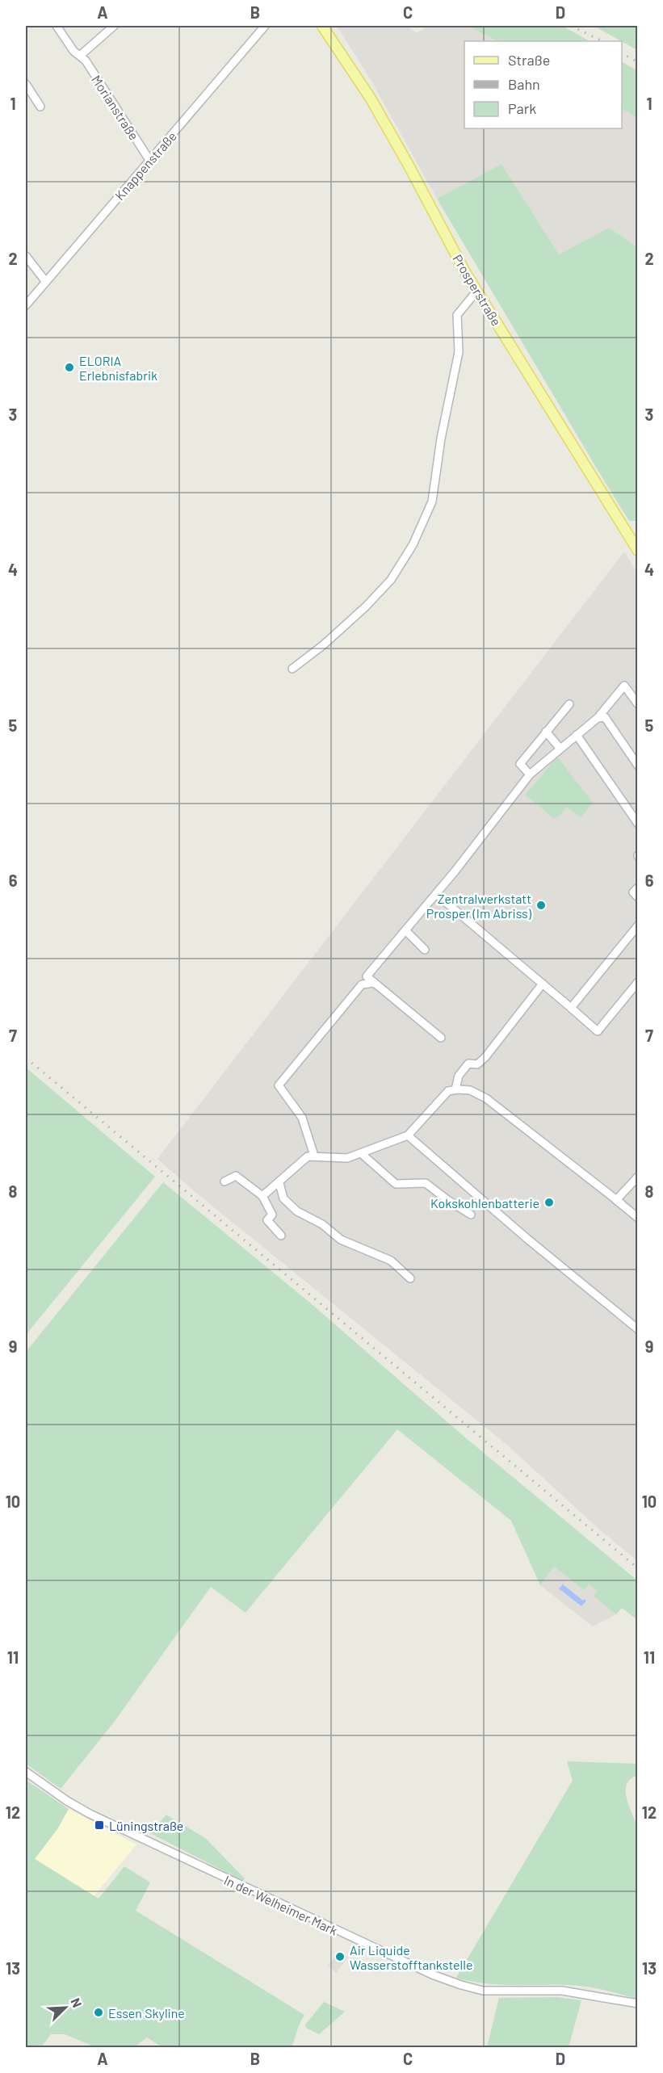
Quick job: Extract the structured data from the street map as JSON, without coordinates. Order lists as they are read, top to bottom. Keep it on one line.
{"streets":{"main road":["Prosperstraße"],"street":["Morianstraße","Knappenstraße","In der Welheimer Mark"]},"crossings":[["Morianstraße","Knappenstraße"]],"places":{"other":["ELORIA Erlebnisfabrik","Zentralwerkstatt Prosper (Im Abriss)","Kokskohlenbatterie","Air Liquide Wasserstofftankstelle","Essen Skyline"],"transit":["Lüningstraße"]},"legend":["Straße","Bahn","Park"],"north":"top right","grid":{"columns":["A","B","C","D"],"rows":["1","2","3","4","5","6","7","8","9","10","11","12","13"]}}
